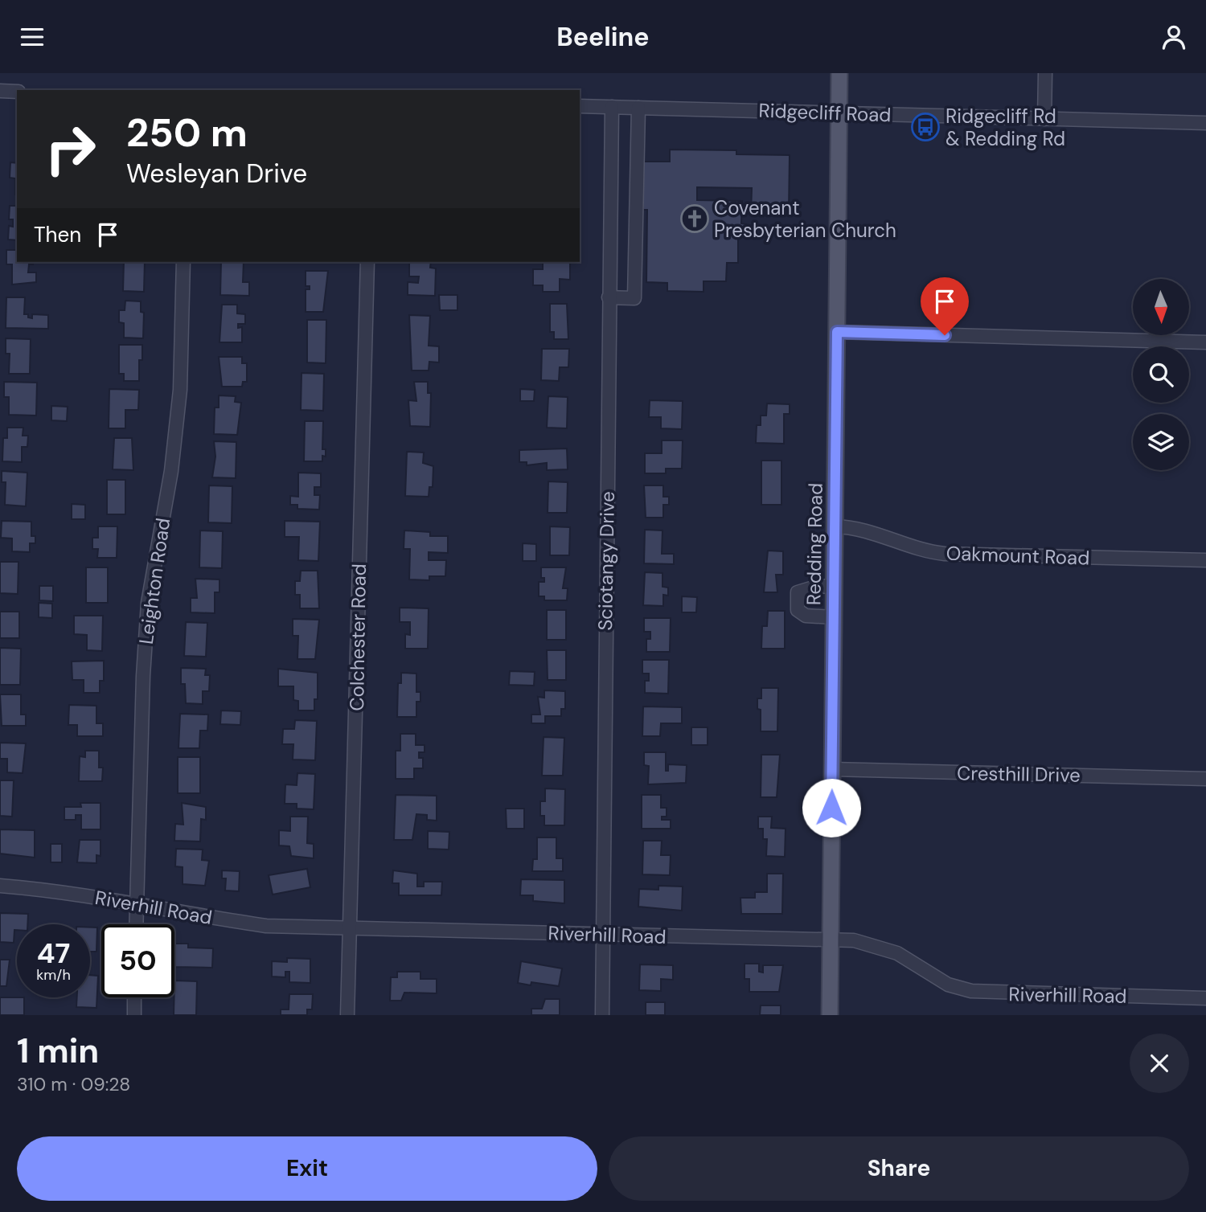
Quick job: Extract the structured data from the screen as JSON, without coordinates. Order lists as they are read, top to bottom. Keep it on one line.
{"streets":{"main road":["Redding Road"],"street":["Ridgecliff Road","Oakmount Road","Sciotangy Drive","Leighton Road","Colchester Road","Cresthill Drive","Riverhill Road"]},"crossings":[["Ridgecliff Road","Redding Road"],["Ridgecliff Road","Sciotangy Drive"],["Redding Road","Oakmount Road"],["Redding Road","Cresthill Drive"],["Redding Road","Riverhill Road"],["Sciotangy Drive","Riverhill Road"],["Leighton Road","Riverhill Road"],["Colchester Road","Riverhill Road"]],"places":{"bus stop":["Ridgecliff Rd & Redding Rd"],"church":["Covenant Presbyterian Church"]},"north":"bottom","page":{"header":"Beeline","turn":["250 m","Wesleyan Drive"],"then":"Then","speed":"47 km/h","limit":"50","heading":["1 min","310 m · 09:28"],"buttons":["Exit","Share"]}}
